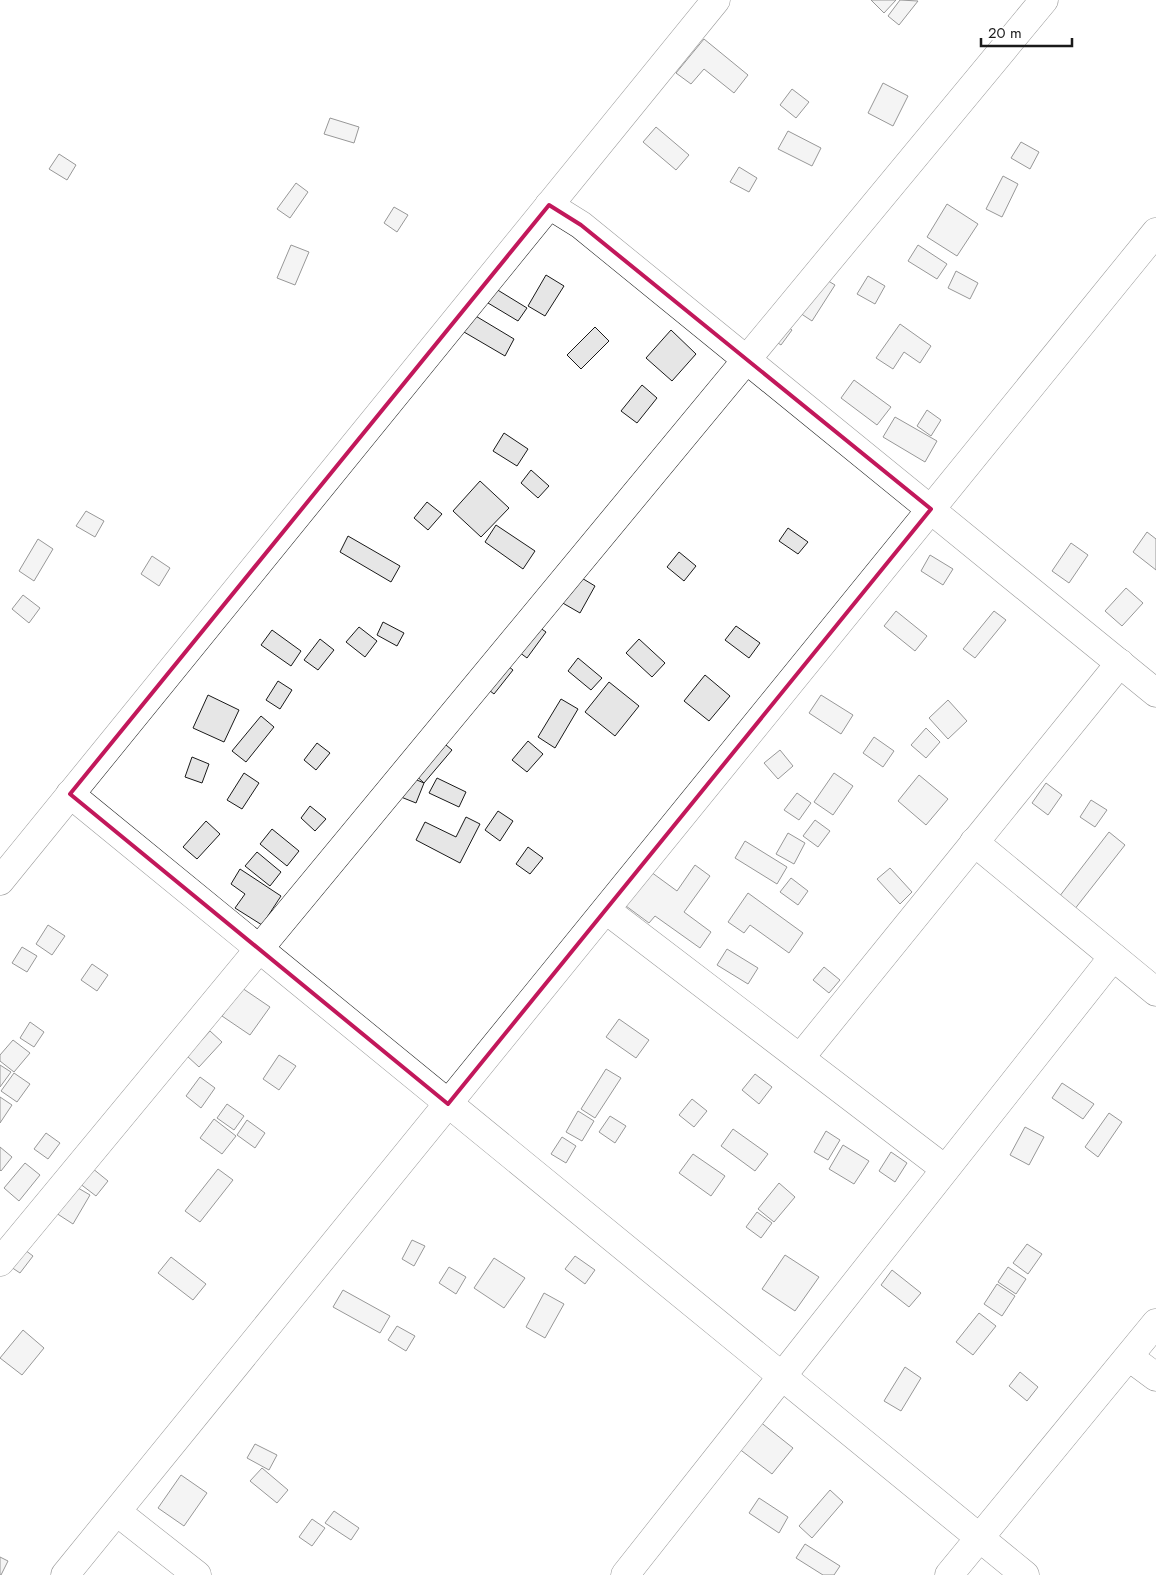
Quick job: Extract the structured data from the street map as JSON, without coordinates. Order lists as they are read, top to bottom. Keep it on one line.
{"scale_bar":"20 m"}
